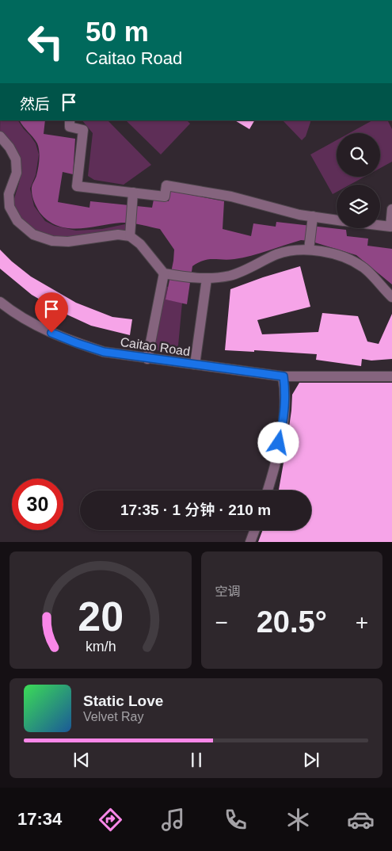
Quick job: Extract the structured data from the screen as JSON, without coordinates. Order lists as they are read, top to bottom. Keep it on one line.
{"streets":{"street":["Caitao Road"]},"page":{"turn":["50 m","Caitao Road"],"then":"然后","limit":"30","trip":"17:35 · 1 分钟 · 210 m","tile":"空调","heat":["−","20.5°","+"],"song":["Static Love","Velvet Ray"],"tabs":"17:34","gauge":["20","km/h"]}}
